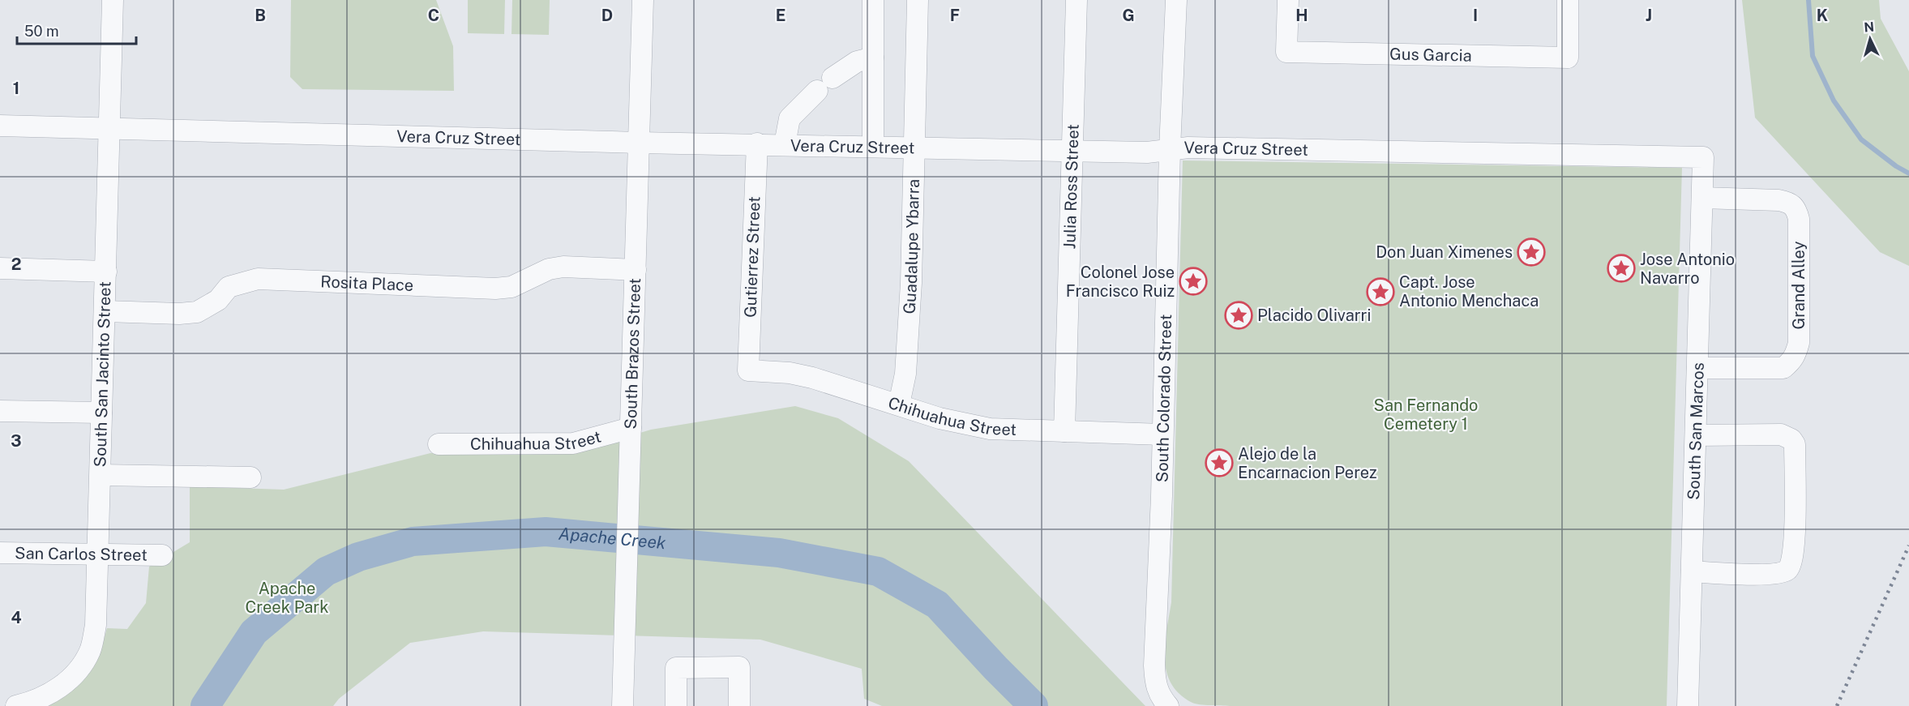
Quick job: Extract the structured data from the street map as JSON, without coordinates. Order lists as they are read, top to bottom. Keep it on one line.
{"streets":{"street":["Gus Garcia","Vera Cruz Street","Julia Ross Street","Guadalupe Ybarra","Gutierrez Street","Rosita Place","Grand Alley","South Brazos Street","South San Jacinto Street","South Colorado Street","Chihuahua Street","South San Marcos","San Carlos Street"]},"crossings":[["Vera Cruz Street","Julia Ross Street"],["Vera Cruz Street","Guadalupe Ybarra"],["Vera Cruz Street","Gutierrez Street"],["Vera Cruz Street","South Brazos Street"],["Vera Cruz Street","South San Jacinto Street"],["Vera Cruz Street","South Colorado Street"],["Vera Cruz Street","South San Marcos"],["Julia Ross Street","Chihuahua Street"],["Guadalupe Ybarra","Chihuahua Street"],["Gutierrez Street","Chihuahua Street"],["Rosita Place","South Brazos Street"],["Rosita Place","South San Jacinto Street"],["Grand Alley","South San Marcos"],["South Brazos Street","Chihuahua Street"],["South San Jacinto Street","San Carlos Street"],["South Colorado Street","Chihuahua Street"]],"water":["Apache Creek"],"parks":["San Fernando Cemetery 1","Apache Creek Park"],"places":{"place":["Don Juan Ximenes","Jose Antonio Navarro","Colonel Jose Francisco Ruiz","Capt. Jose Antonio Menchaca","Placido Olivarri","Alejo de la Encarnacion Perez"]},"scale_bar":"50 m","north":"top","grid":{"columns":["B","C","D","E","F","G","H","I","J","K"],"rows":["1","2","3","4"]}}
